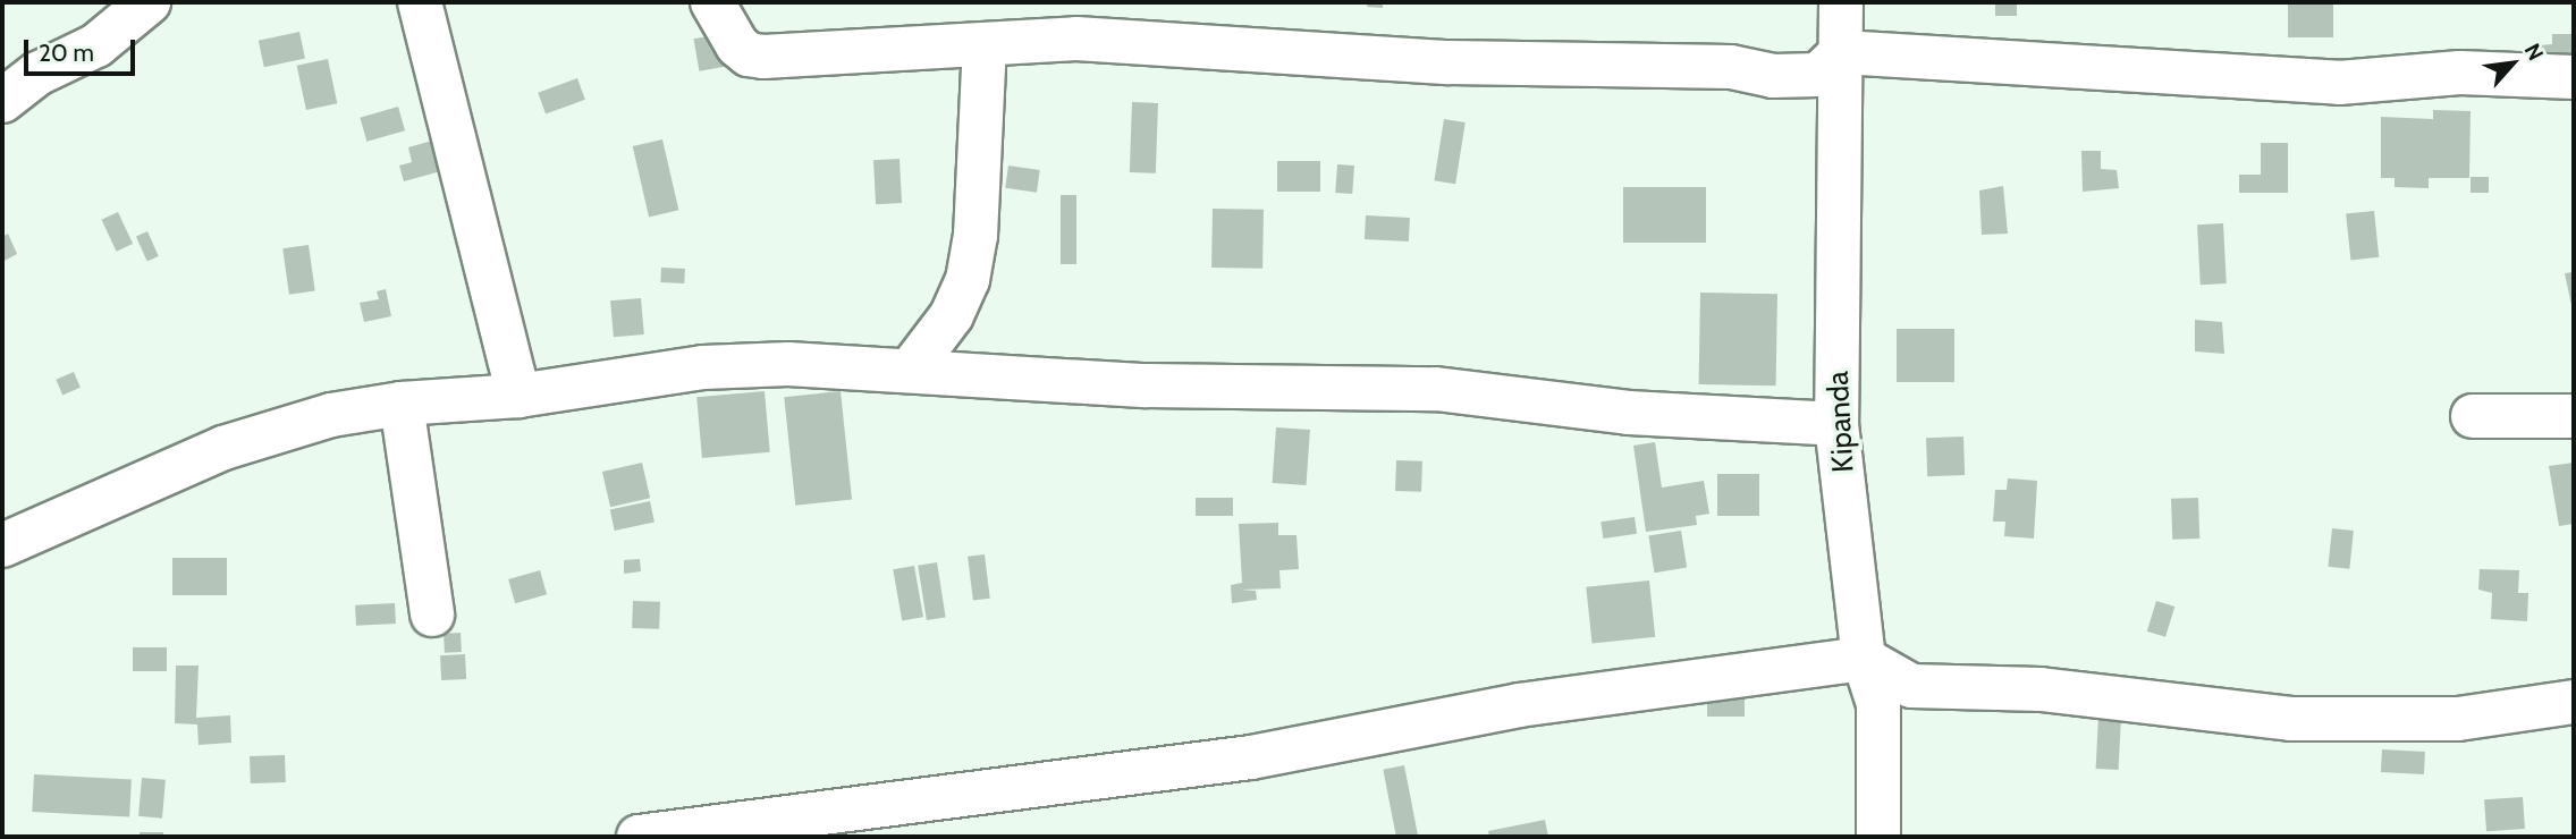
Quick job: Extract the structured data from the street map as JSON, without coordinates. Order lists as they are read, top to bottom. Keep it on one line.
{"streets":{"street":["Kipanda"]},"scale_bar":"20 m","north":"top right"}
